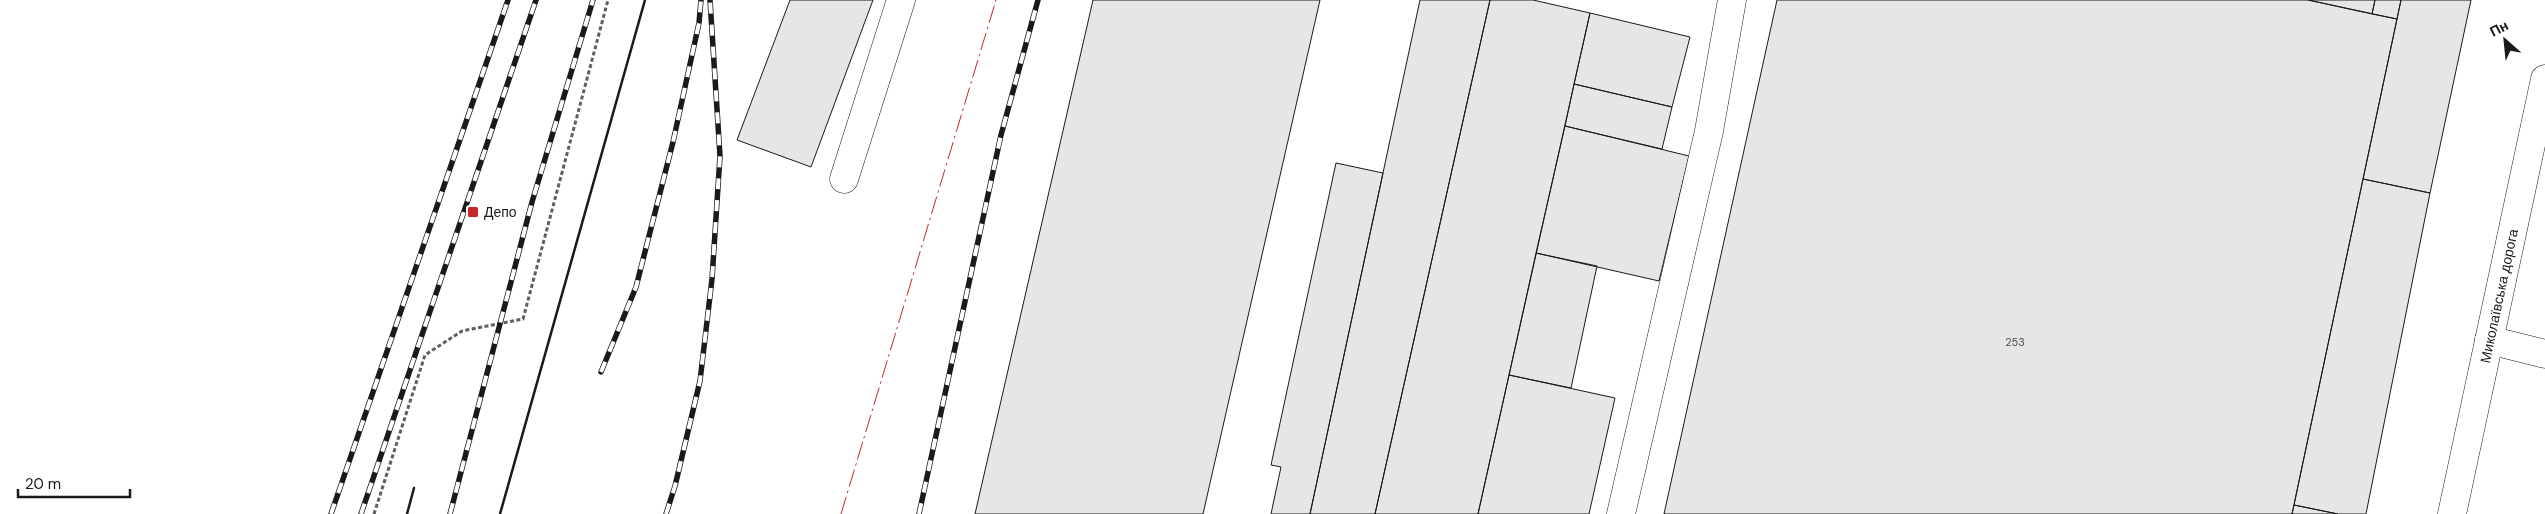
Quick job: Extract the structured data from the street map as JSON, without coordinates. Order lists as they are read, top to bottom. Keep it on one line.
{"streets":{"main road":["Миколаївська дорога"]},"places":{"transit":["Депо"]},"house_numbers":["253"],"scale_bar":"20 m","north":"top left"}
